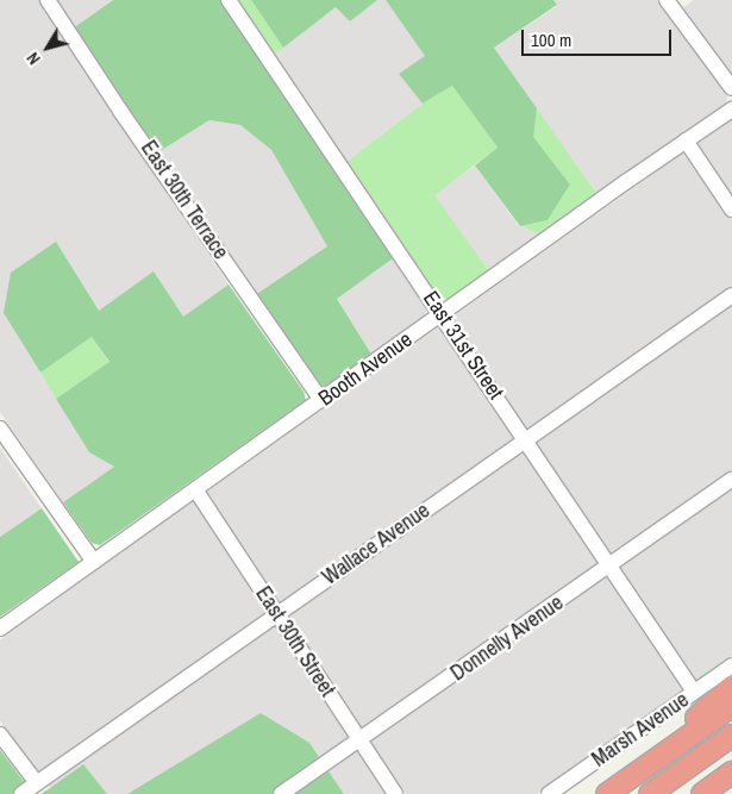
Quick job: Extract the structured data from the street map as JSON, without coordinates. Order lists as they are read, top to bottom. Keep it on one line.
{"streets":{"street":["East 30th Terrace","East 31st Street","Booth Avenue","Wallace Avenue","Donnelly Avenue","East 30th Street","Marsh Avenue"]},"crossings":[["East 30th Terrace","Booth Avenue"],["East 31st Street","Booth Avenue"],["East 31st Street","Wallace Avenue"],["East 31st Street","Donnelly Avenue"],["East 31st Street","Marsh Avenue"],["Booth Avenue","East 30th Street"],["Wallace Avenue","East 30th Street"],["Donnelly Avenue","East 30th Street"]],"scale_bar":"100 m","north":"bottom left"}
